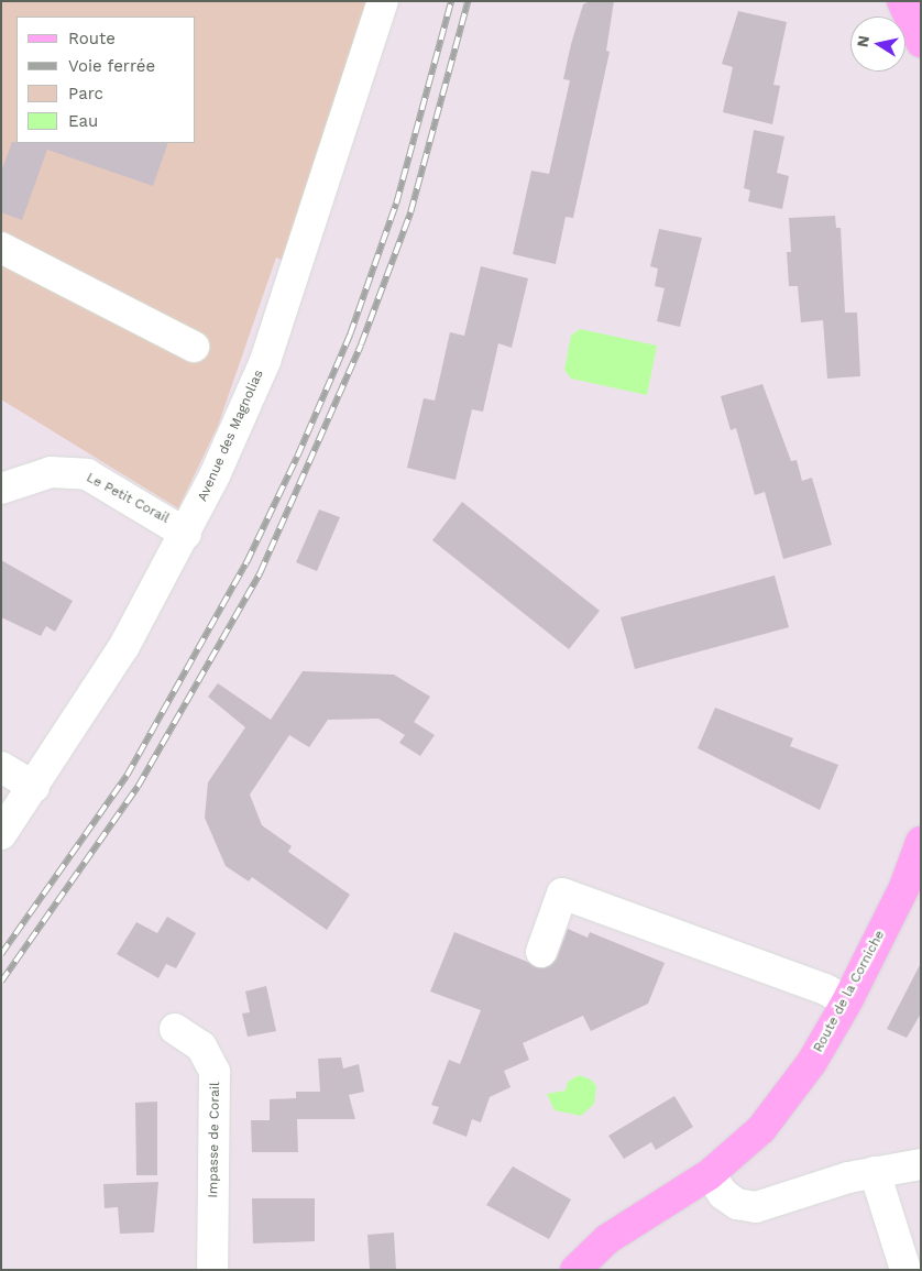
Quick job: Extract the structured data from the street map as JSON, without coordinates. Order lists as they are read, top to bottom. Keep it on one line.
{"streets":{"main road":["Route de la Corniche"],"street":["Avenue des Magnolias","Le Petit Corail","Impasse de Corail"]},"crossings":[["Avenue des Magnolias","Le Petit Corail"]],"legend":["Route","Voie ferrée","Parc","Eau"],"north":"left"}
